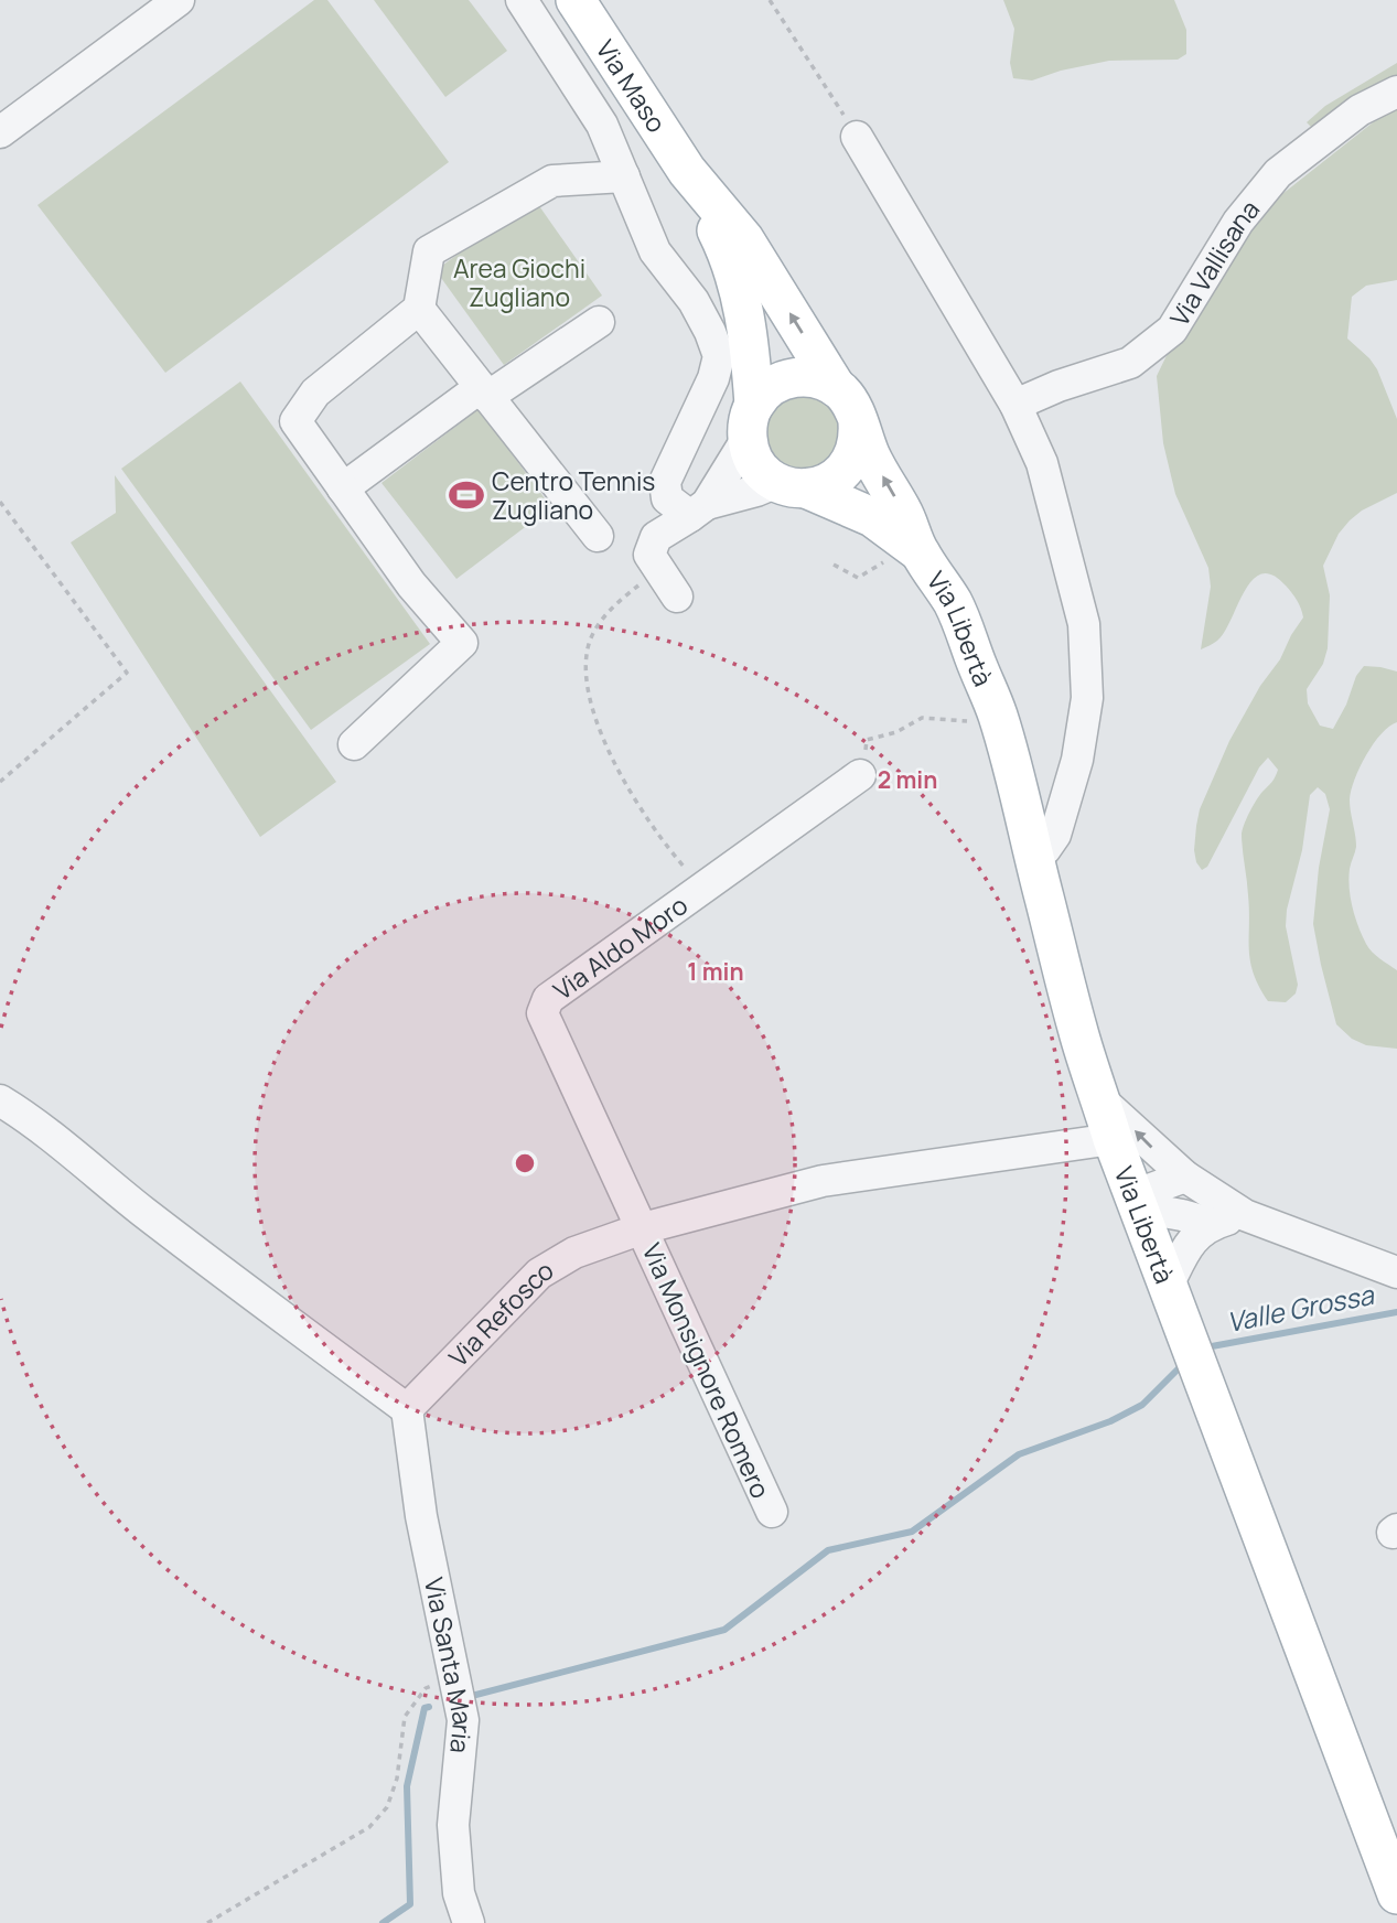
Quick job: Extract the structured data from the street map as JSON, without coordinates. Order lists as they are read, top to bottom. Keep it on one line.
{"streets":{"main road":["Via Maso","Via Libertà"],"street":["Via Vallisana","Via Aldo Moro","Via Refosco","Via Monsignore Romero","Via Santa Maria"]},"crossings":[["Via Libertà","Via Refosco"],["Via Aldo Moro","Via Refosco"],["Via Aldo Moro","Via Monsignore Romero"],["Via Refosco","Via Monsignore Romero"],["Via Refosco","Via Santa Maria"]],"water":["Valle Grossa"],"parks":["Area Giochi Zugliano"],"places":{"sports":["Centro Tennis Zugliano"]},"rings":["2 min","1 min"]}
